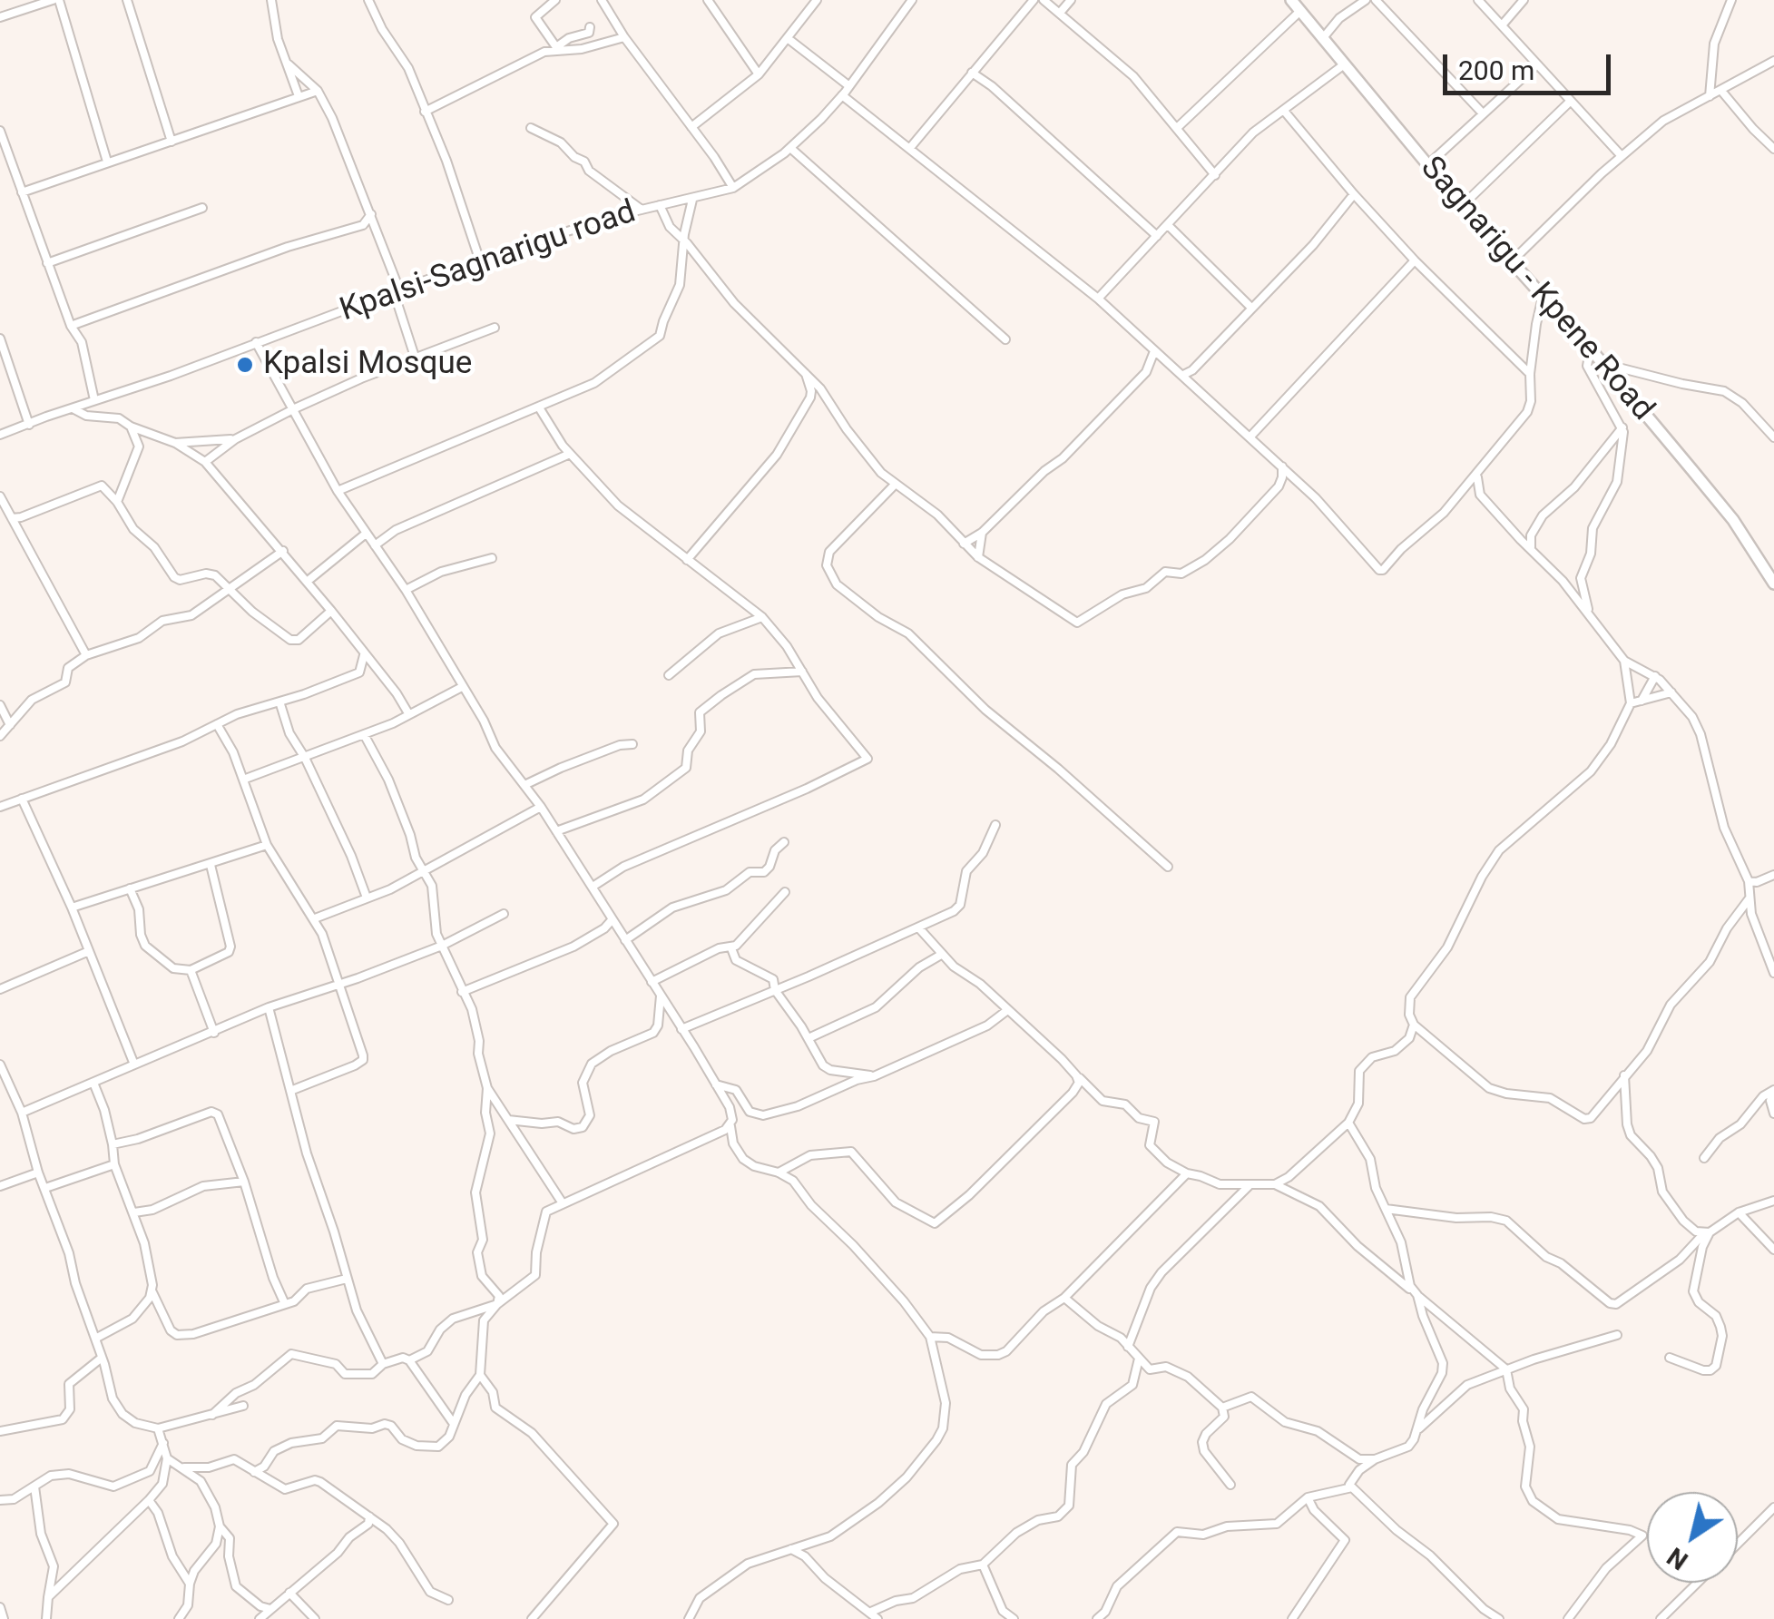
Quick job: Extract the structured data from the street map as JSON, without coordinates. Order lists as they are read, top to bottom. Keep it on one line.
{"streets":{"street":["Kpalsi-Sagnarigu road","Sagnarigu - Kpene Road"]},"places":["Kpalsi Mosque"],"scale_bar":"200 m","north":"bottom left"}
